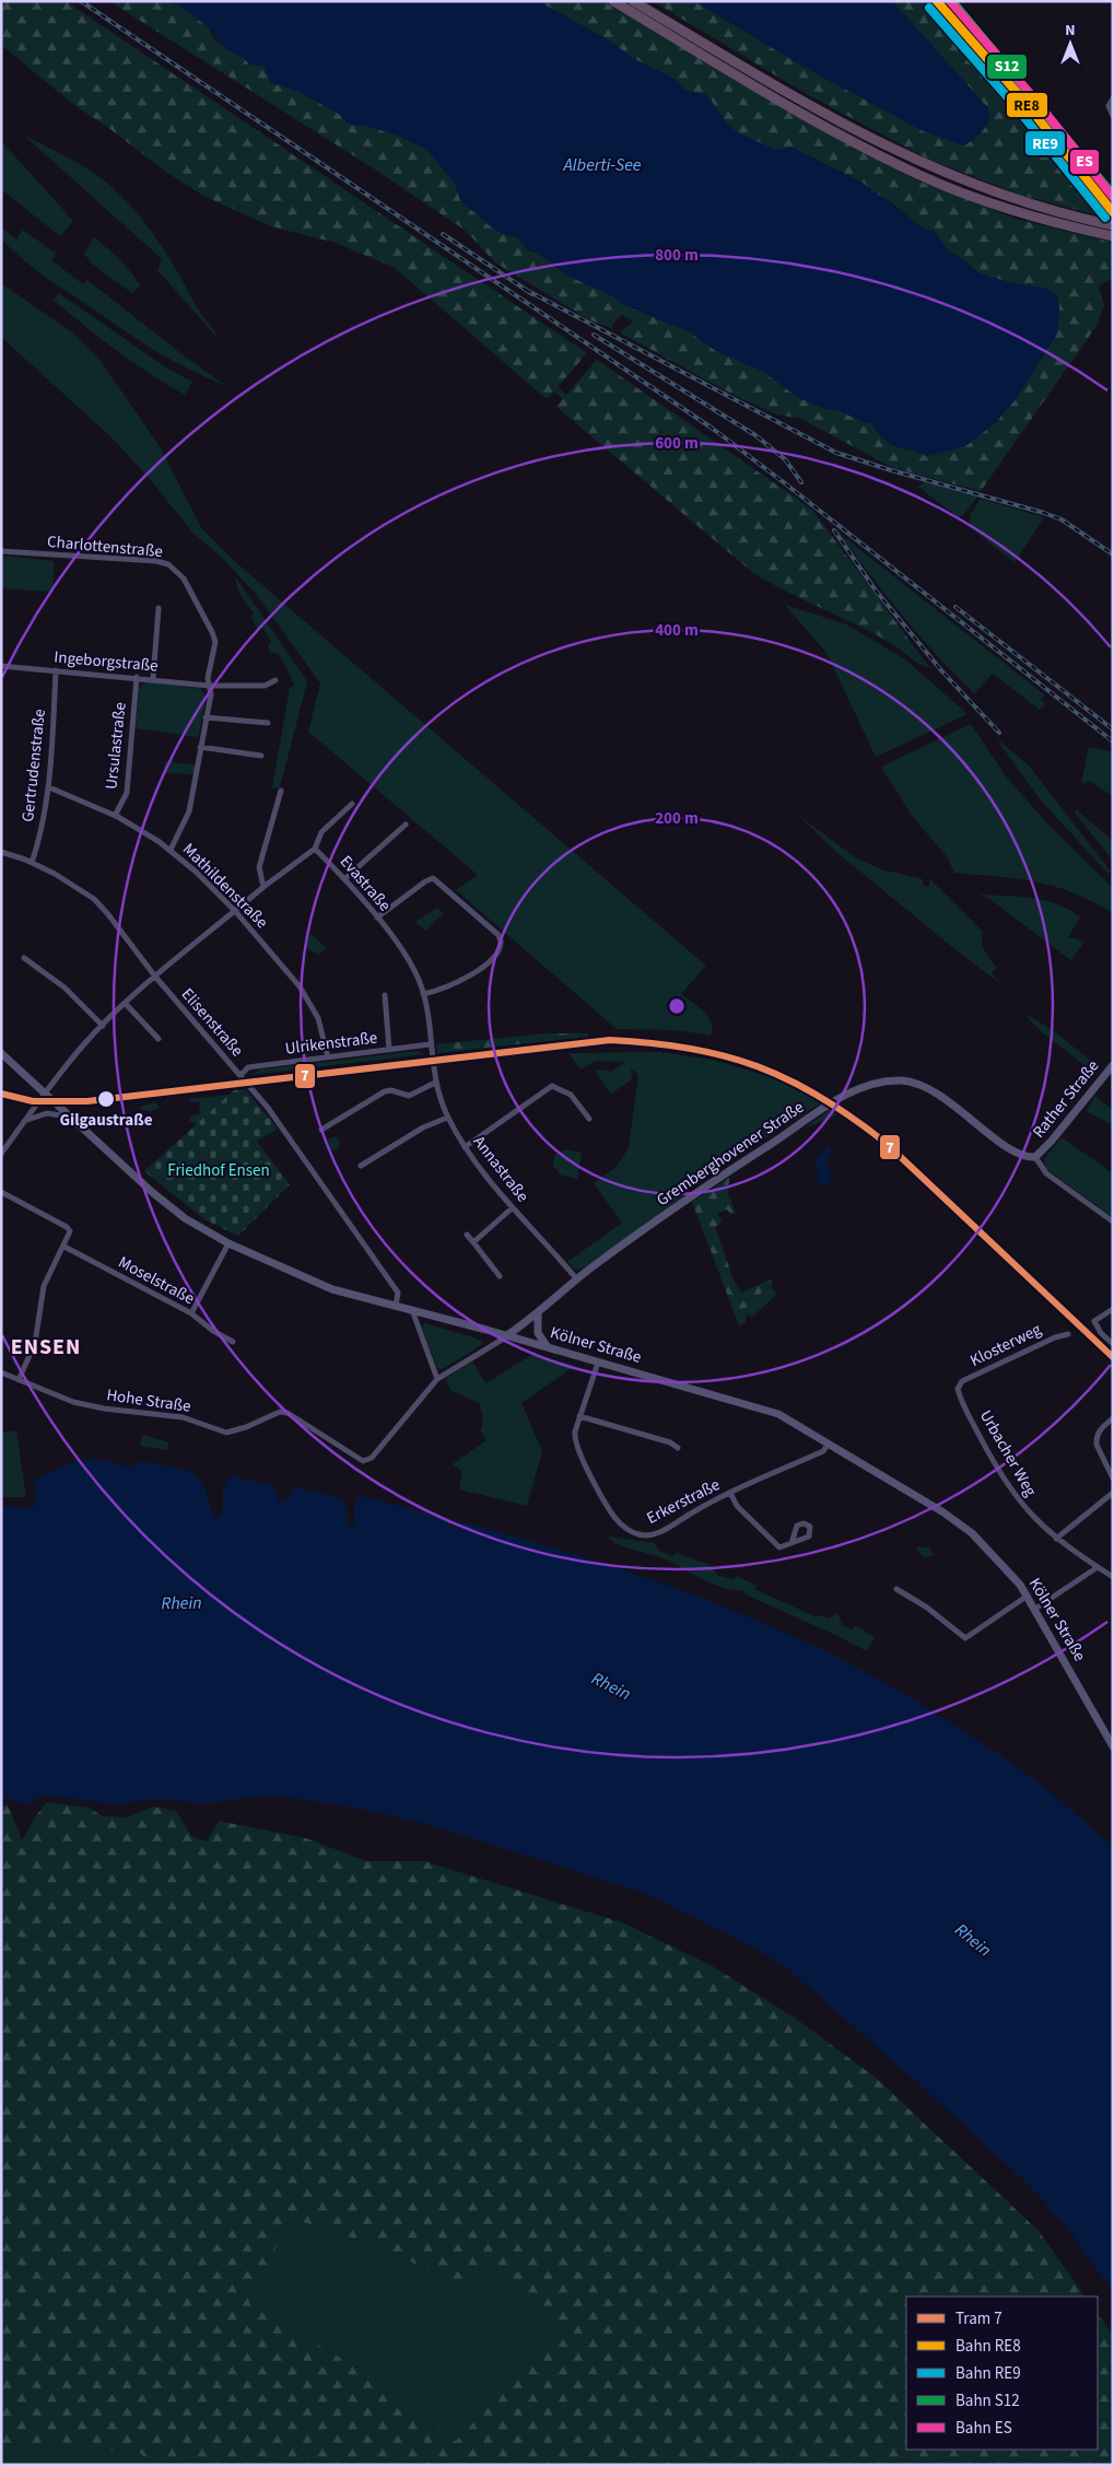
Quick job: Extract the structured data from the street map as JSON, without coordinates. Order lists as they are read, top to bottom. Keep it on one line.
{"streets":{"main road":["Rather Straße","Gremberghovener Straße","Kölner Straße"],"street":["Charlottenstraße","Ingeborgstraße","Ursulastraße","Gertrudenstraße","Evastraße","Mathildenstraße","Elisenstraße","Ulrikenstraße","Annastraße","Moselstraße","Klosterweg","Hohe Straße","Urbacher Weg","Erkerstraße"]},"crossings":[["Charlottenstraße","Ingeborgstraße"],["Charlottenstraße","Mathildenstraße"],["Ingeborgstraße","Ursulastraße"],["Ingeborgstraße","Gertrudenstraße"],["Ursulastraße","Mathildenstraße"],["Gertrudenstraße","Mathildenstraße"],["Gertrudenstraße","Elisenstraße"],["Evastraße","Ulrikenstraße"],["Evastraße","Annastraße"],["Mathildenstraße","Ulrikenstraße"],["Elisenstraße","Ulrikenstraße"],["Elisenstraße","Kölner Straße"],["Rather Straße","Gremberghovener Straße"],["Gremberghovener Straße","Annastraße"],["Gremberghovener Straße","Kölner Straße"],["Gremberghovener Straße","Hohe Straße"],["Kölner Straße","Hohe Straße"],["Kölner Straße","Erkerstraße"],["Klosterweg","Urbacher Weg"]],"districts":["ENSEN"],"water":["Alberti-See","Rhein"],"parks":["Friedhof Ensen"],"places":["Gilgaustraße"],"lines":["rail line RE8","rail line S12","rail line ES","rail line RE9","tram line 7"],"legend":["Tram 7","Bahn RE8","Bahn RE9","Bahn S12","Bahn ES"],"north":"top","rings":["800 m","600 m","400 m","200 m"]}
